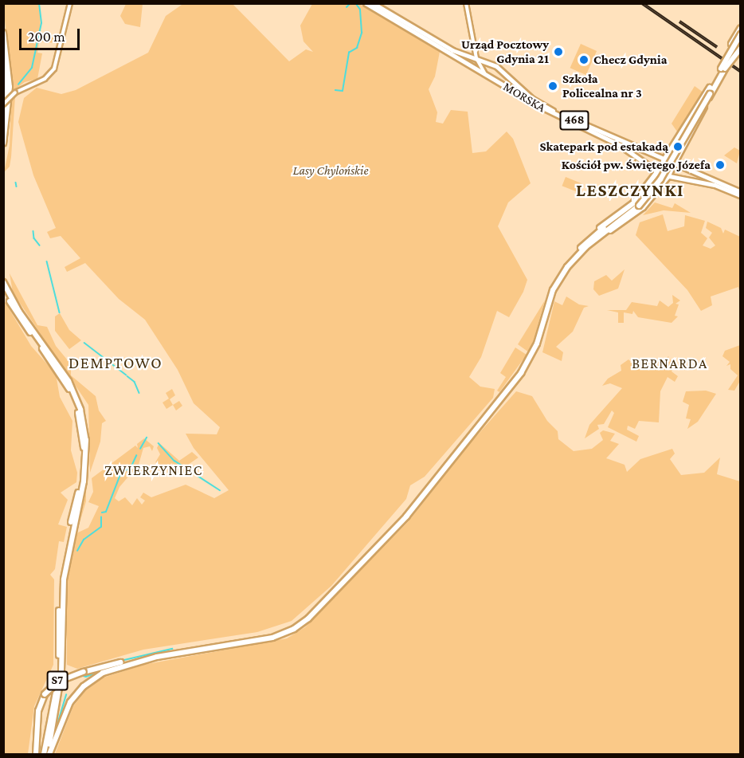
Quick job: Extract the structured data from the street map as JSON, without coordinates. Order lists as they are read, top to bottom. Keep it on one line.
{"streets":{"highway":["S7"],"main road":["MORSKA","468"]},"districts":["LESZCZYNKI","DEMPTOWO","BERNARDA","ZWIERZYNIEC"],"parks":["Lasy Chylońskie"],"places":["Urząd Pocztowy Gdynia 21","Checz Gdynia","Szkoła Policealna nr 3","Skatepark pod estakadą","Kościół pw. Świętego Józefa"],"scale_bar":"200 m"}
